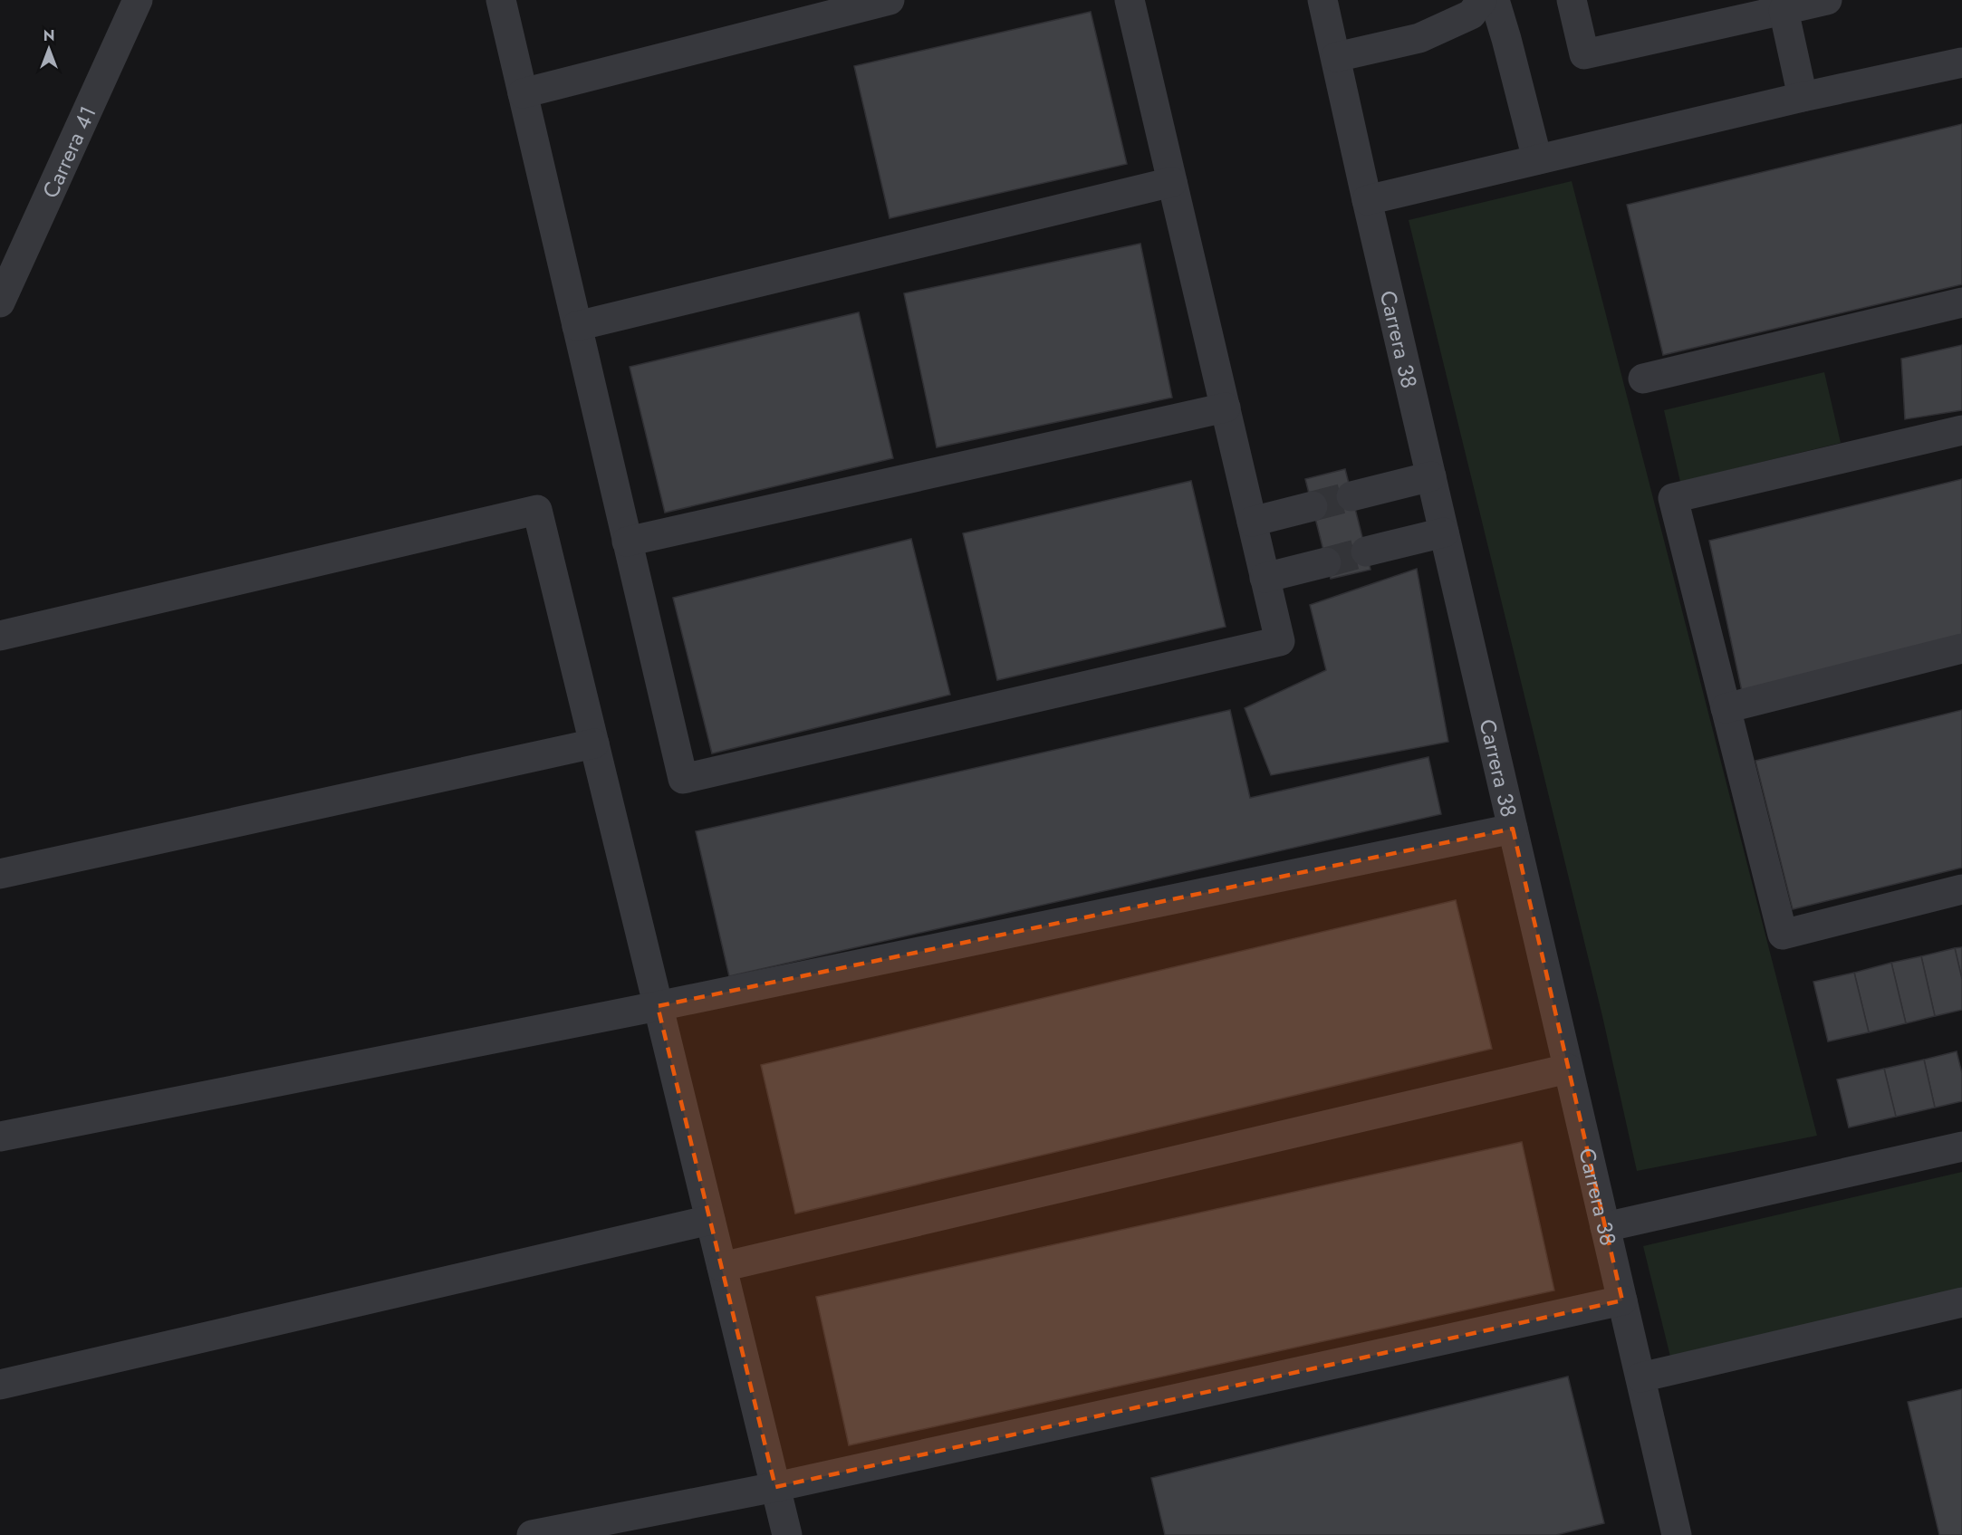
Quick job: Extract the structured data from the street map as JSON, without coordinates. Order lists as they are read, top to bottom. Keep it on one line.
{"streets":{"street":["Carrera 41","Carrera 38"]},"north":"top"}
